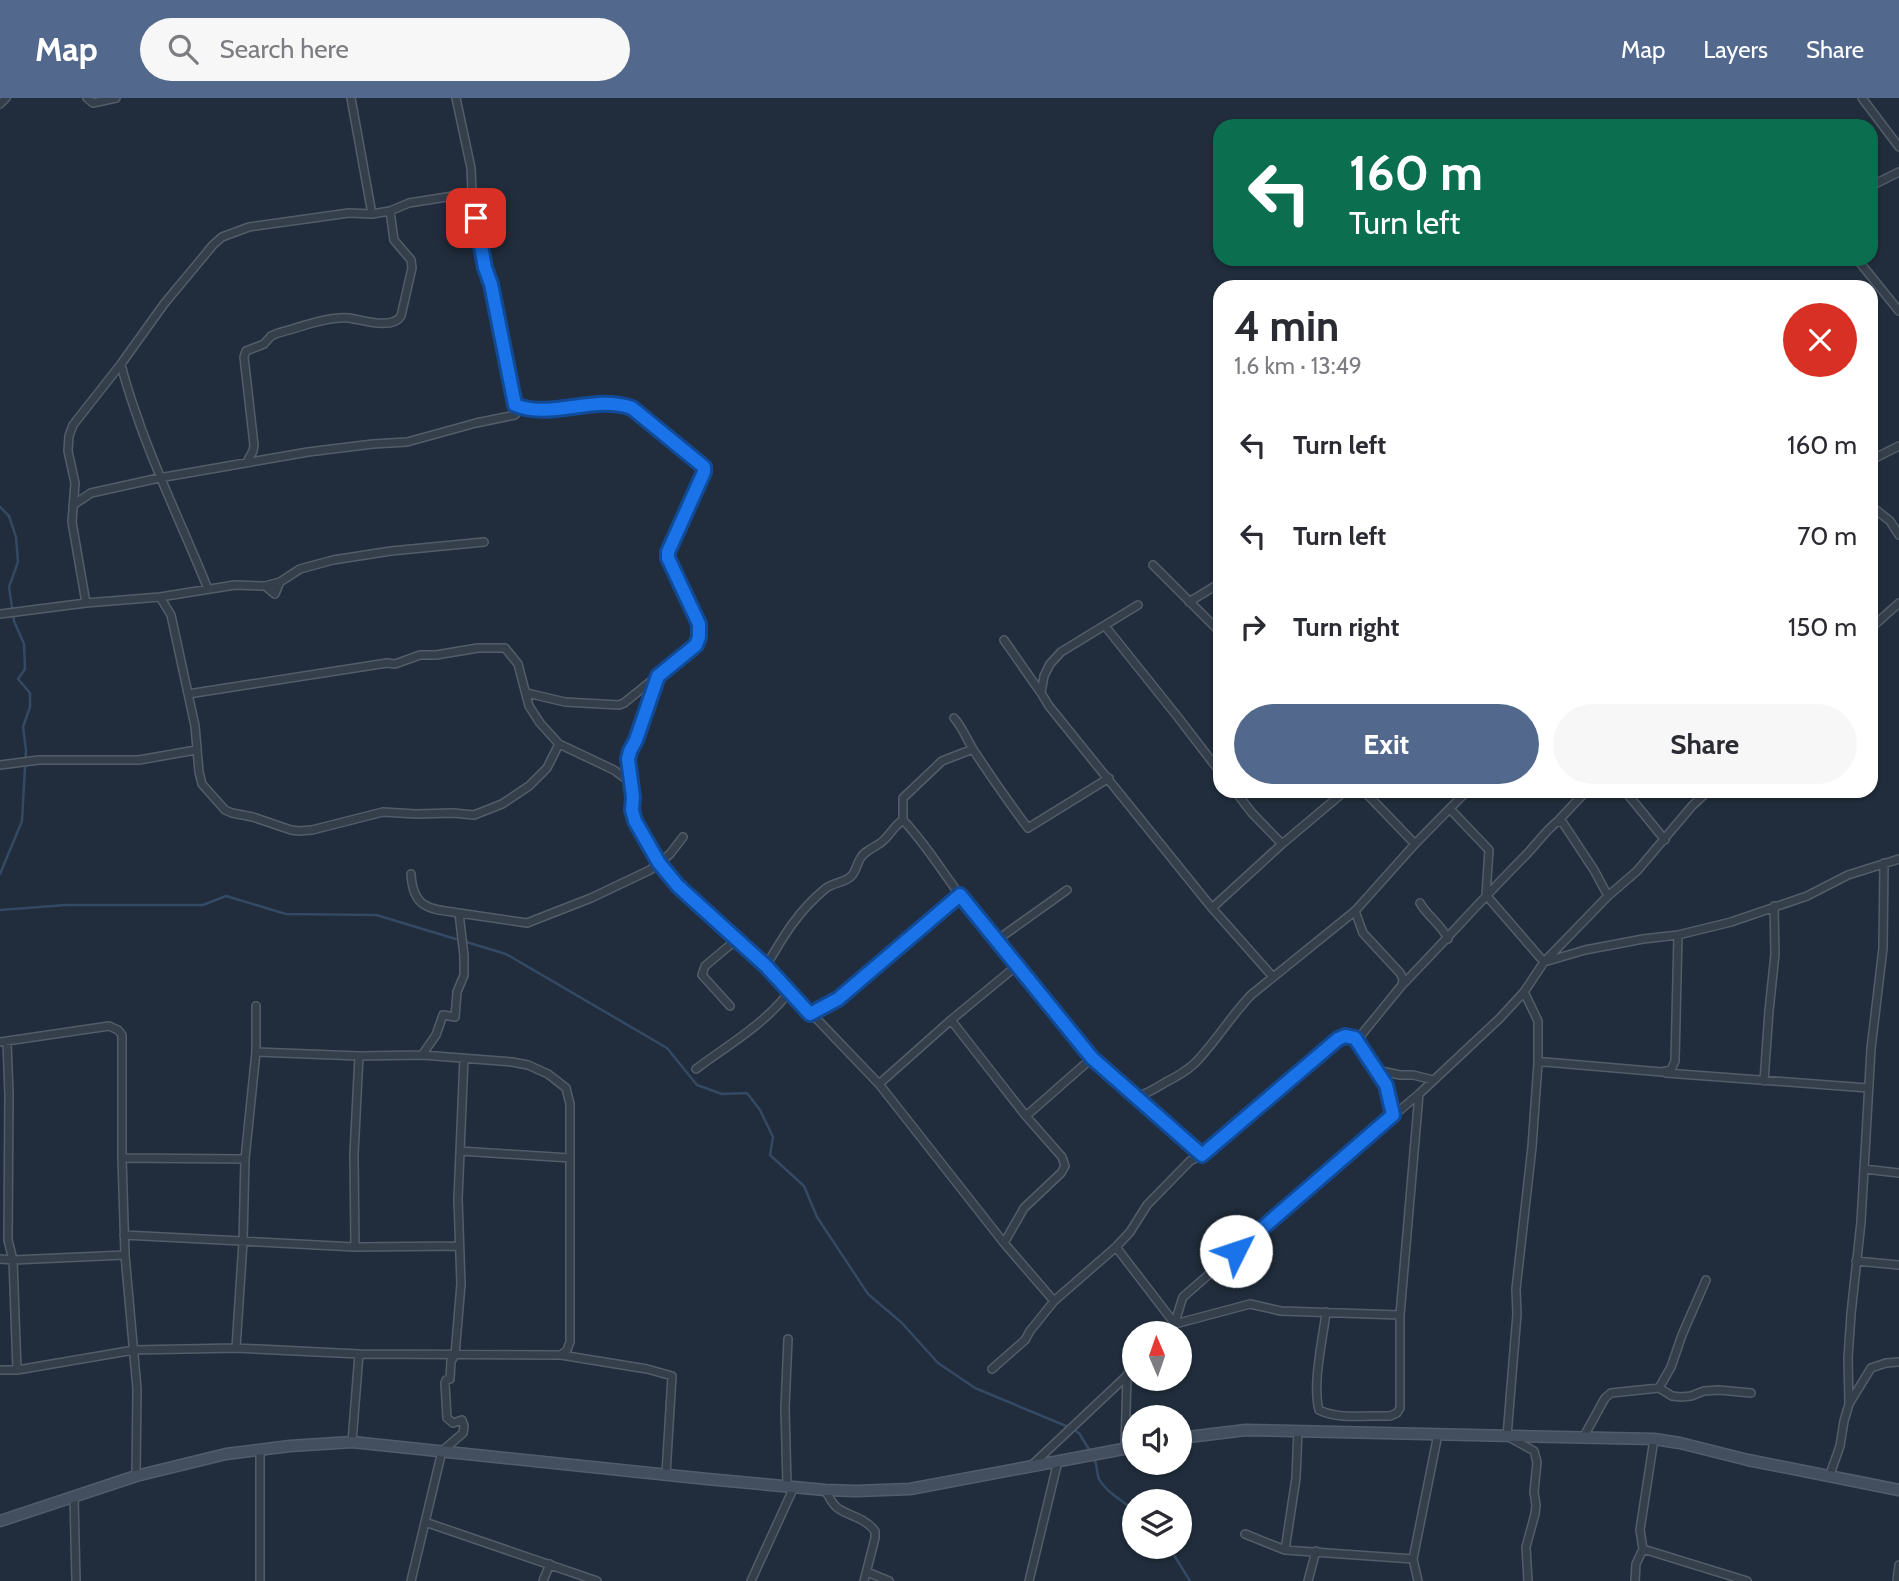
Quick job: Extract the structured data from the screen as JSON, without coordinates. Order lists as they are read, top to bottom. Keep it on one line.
{"north":"top","page":{"header":"Map","search":"Search here","nav":["Map","Layers","Share"],"turn":["160 m","Turn left"],"heading":["4 min","1.6 km · 13:49"],"list":[{"name":"Turn left","value":"160 m"},{"name":"Turn left","value":"70 m"},{"name":"Turn right","value":"150 m"}],"buttons":["Exit","Share"]}}
